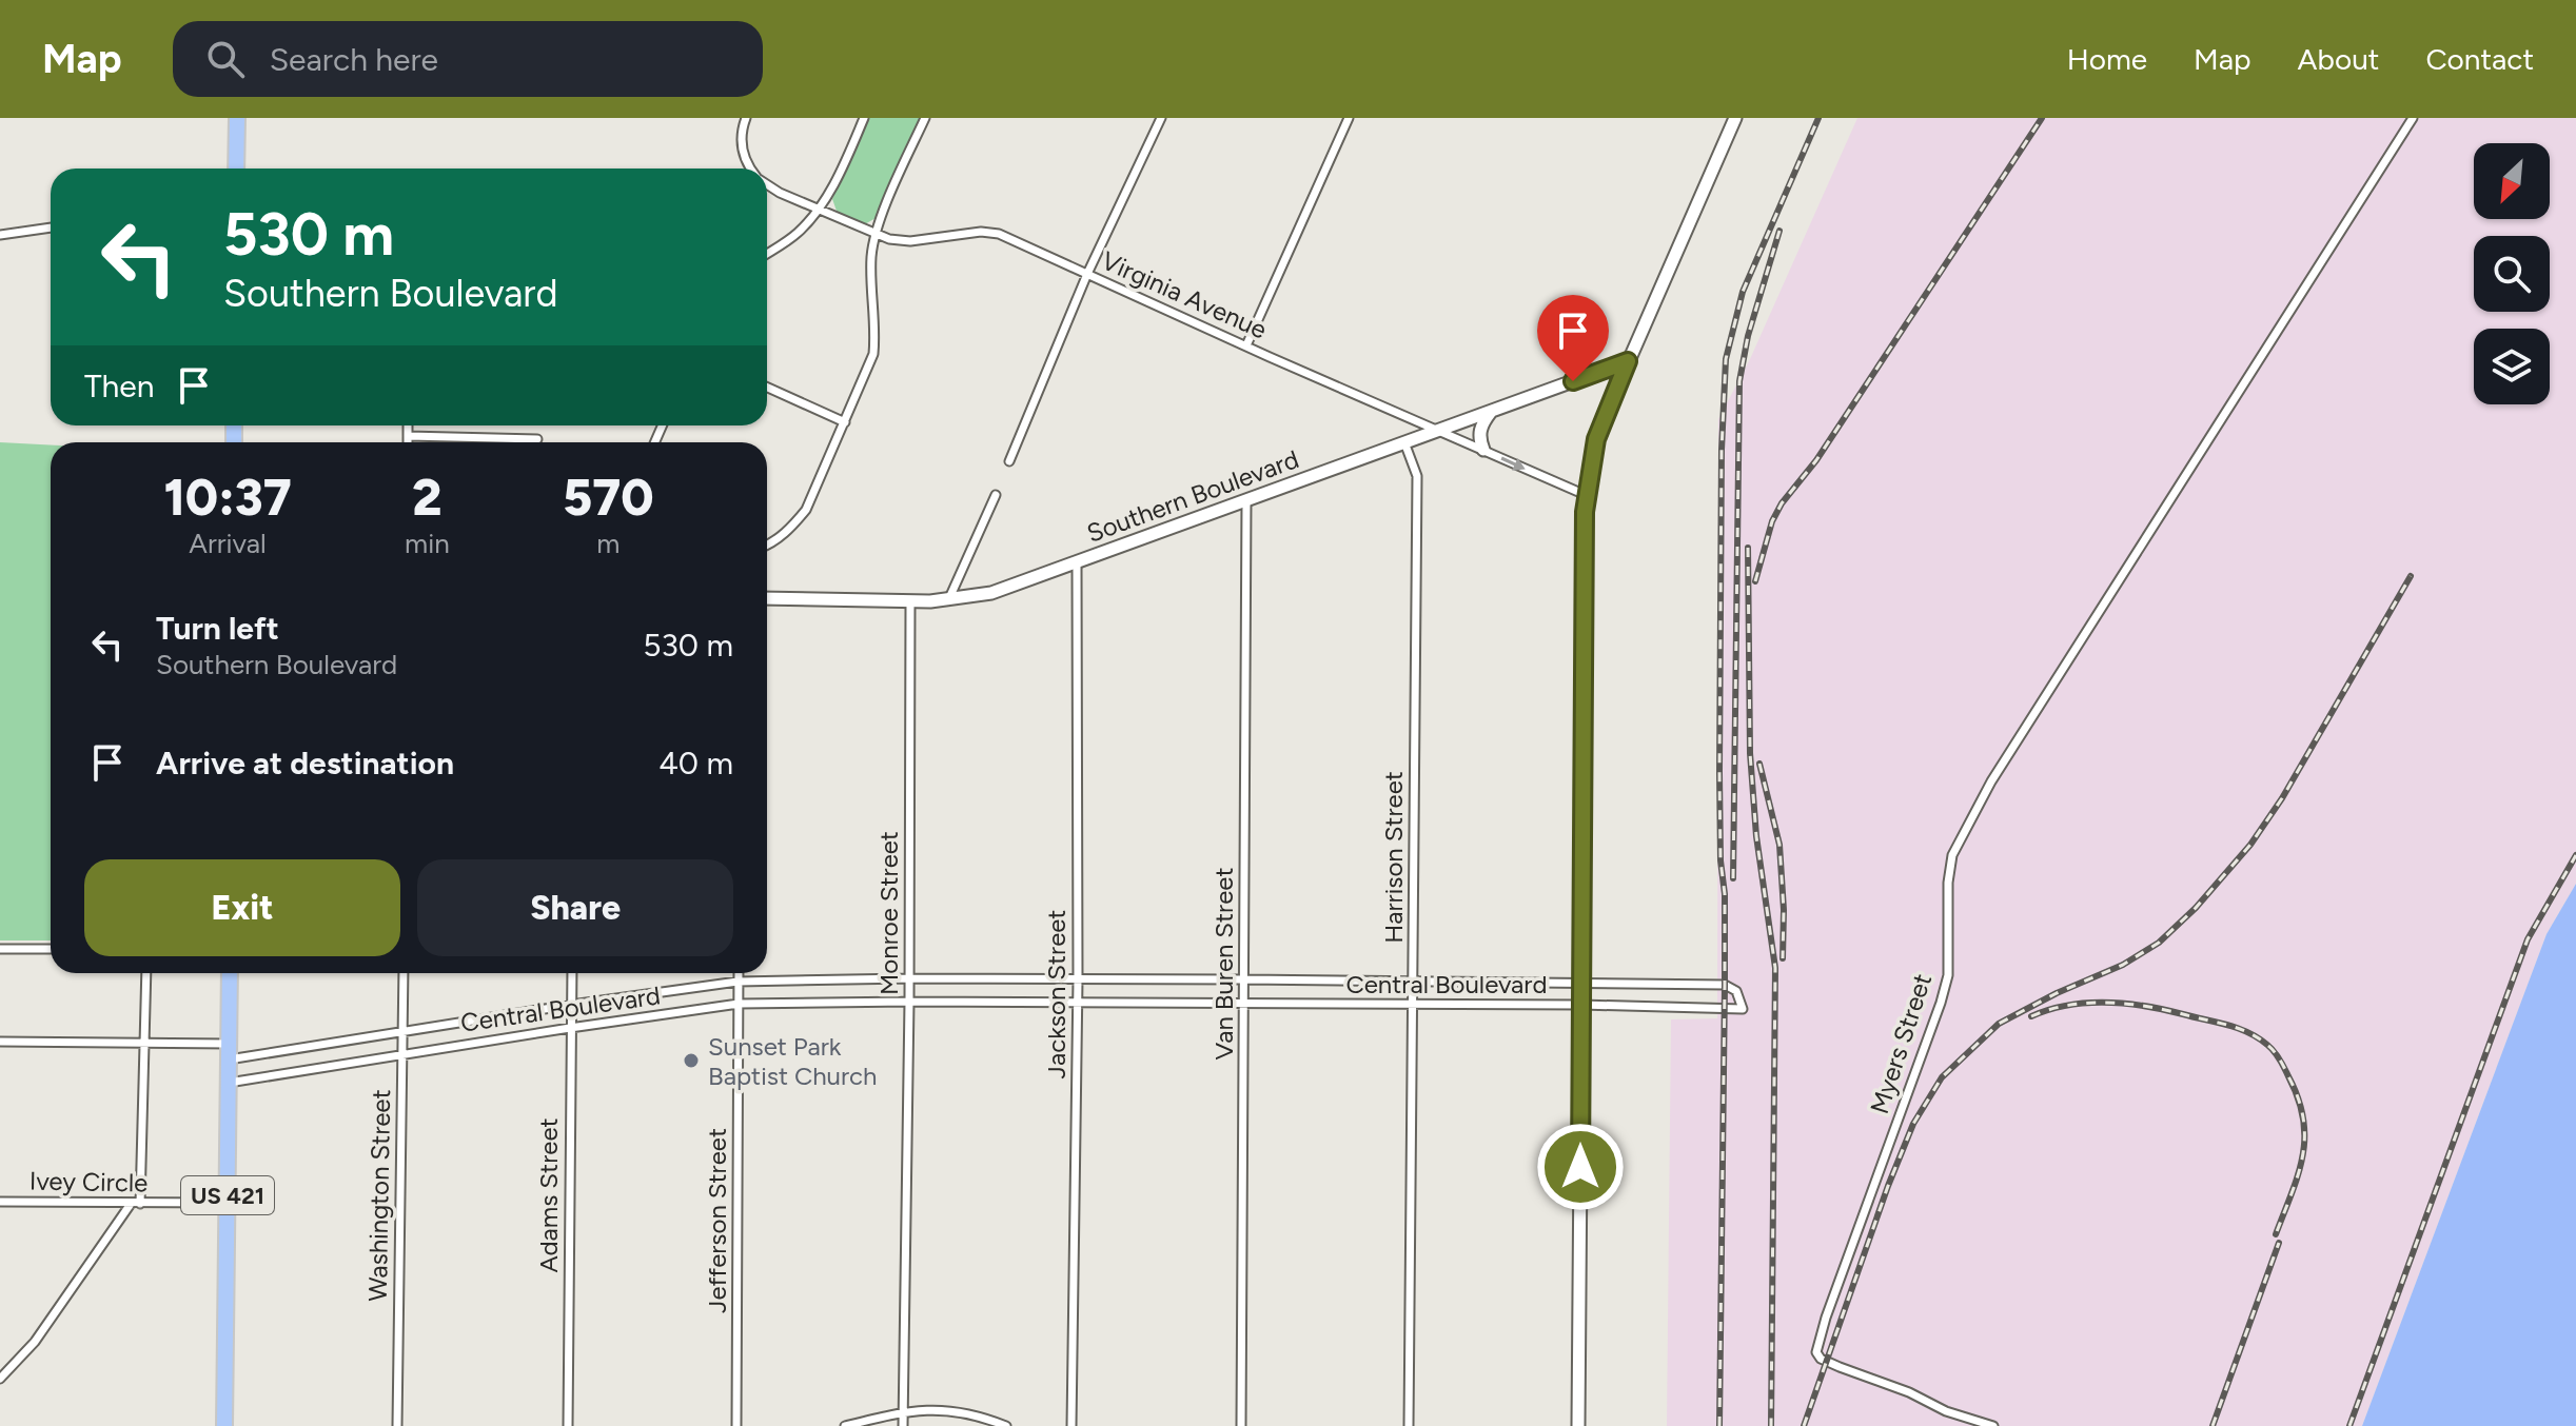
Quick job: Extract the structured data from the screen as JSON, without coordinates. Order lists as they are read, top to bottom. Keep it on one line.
{"streets":{"highway":["US 421"],"main road":["Southern Boulevard"],"street":["Virginia Avenue","Harrison Street","Monroe Street","Van Buren Street","Central Boulevard","Jackson Street","Myers Street","Ivey Circle","Washington Street","Adams Street","Jefferson Street"]},"crossings":[["Virginia Avenue","Southern Boulevard"],["Southern Boulevard","Harrison Street"],["Southern Boulevard","Monroe Street"],["Southern Boulevard","Van Buren Street"],["Southern Boulevard","Jackson Street"],["Harrison Street","Central Boulevard"],["Monroe Street","Central Boulevard"],["Van Buren Street","Central Boulevard"],["Central Boulevard","Jackson Street"],["Central Boulevard","US 421"],["Central Boulevard","Washington Street"],["Central Boulevard","Adams Street"],["Central Boulevard","Jefferson Street"],["Ivey Circle","US 421"]],"places":["Sunset Park Baptist Church"],"north":"bottom left","page":{"header":"Map","search":"Search here","nav":["Home","Map","About","Contact"],"turn":["530 m","Southern Boulevard"],"then":"Then","eta":["10:37","Arrival","2","min","570","m"],"list":[{"name":"Turn left","note":"Southern Boulevard","value":"530 m"},{"name":"Arrive at destination","value":"40 m"}],"buttons":["Exit","Share"]}}
